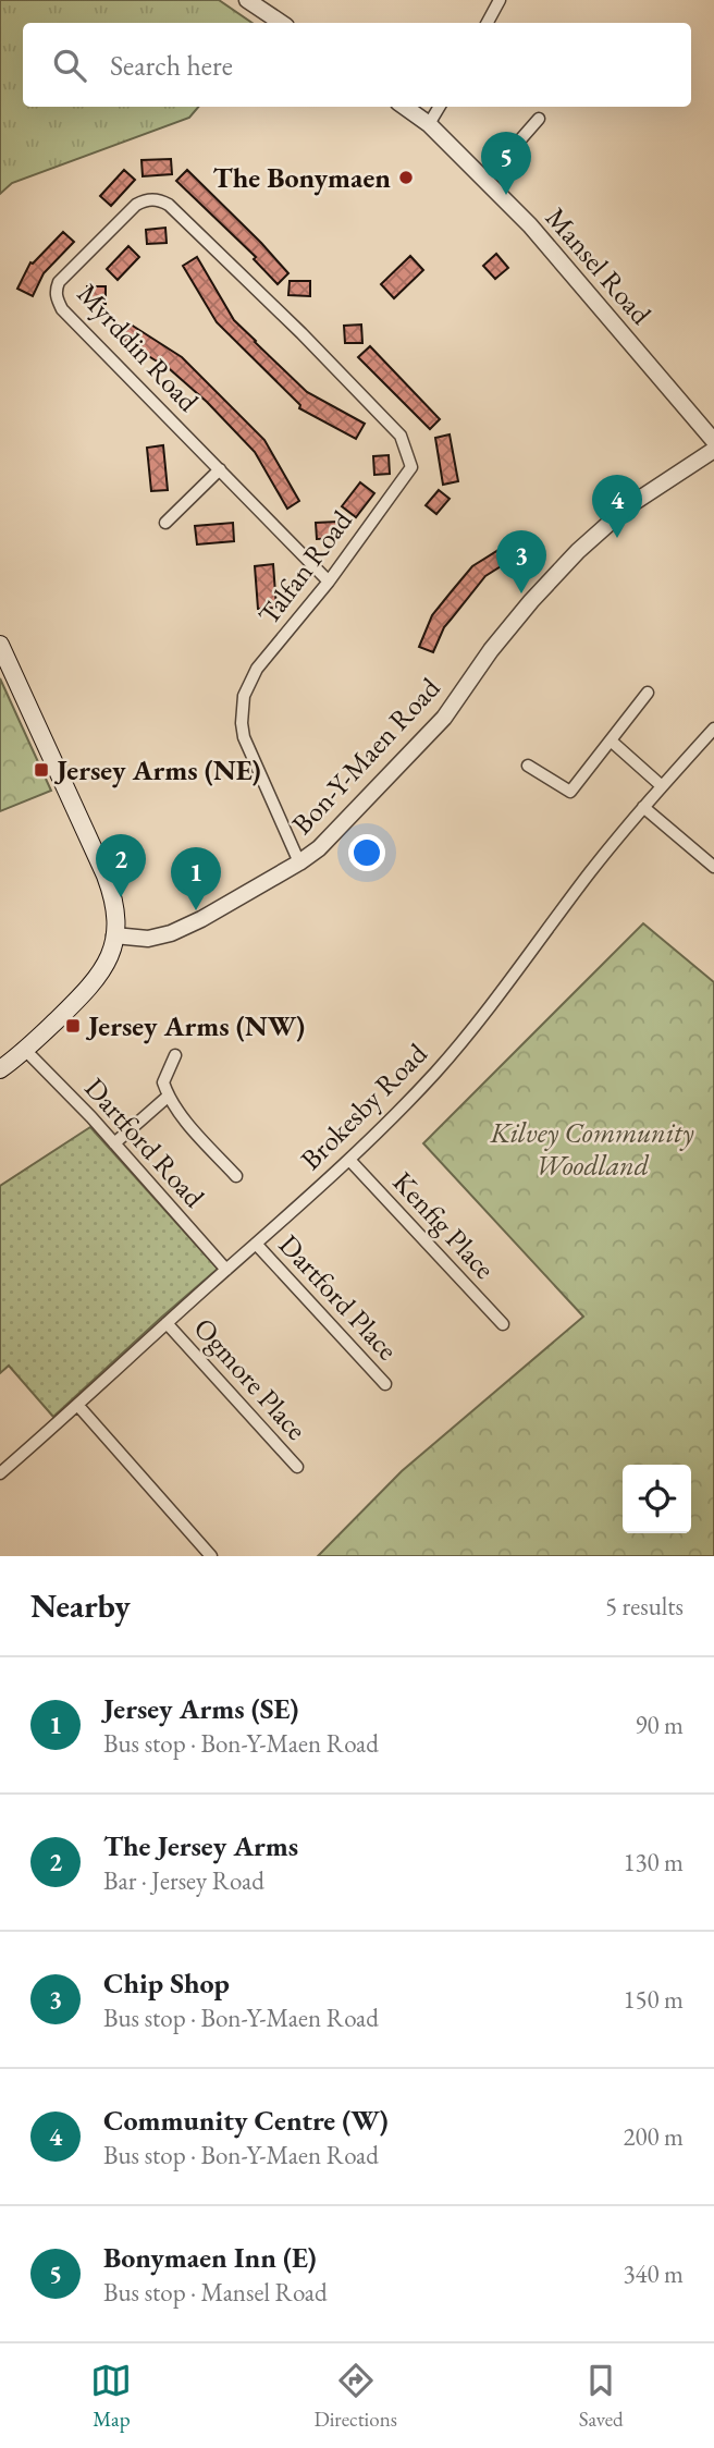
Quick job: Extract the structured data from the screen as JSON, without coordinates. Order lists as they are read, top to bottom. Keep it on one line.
{"streets":{"street":["Mansel Road","Myrddin Road","Talfan Road","Bon-Y-Maen Road","Brokesby Road","Dartford Road","Kenfig Place","Dartford Place","Ogmore Place"]},"crossings":[["Myrddin Road","Talfan Road"],["Talfan Road","Bon-Y-Maen Road"],["Brokesby Road","Dartford Road"],["Brokesby Road","Kenfig Place"],["Brokesby Road","Dartford Place"],["Brokesby Road","Ogmore Place"]],"parks":["Kilvey Community Woodland"],"places":{"other":["The Bonymaen"],"transit":["Jersey Arms (NE)","Jersey Arms (NW)"]},"page":{"search":"Search here","pins":["5","4","3","2","1"],"heading":["Nearby","5 results"],"list":[{"mark":"1","name":"Jersey Arms (SE)","note":"Bus stop · Bon-Y-Maen Road","value":"90 m"},{"mark":"2","name":"The Jersey Arms","note":"Bar · Jersey Road","value":"130 m"},{"mark":"3","name":"Chip Shop","note":"Bus stop · Bon-Y-Maen Road","value":"150 m"},{"mark":"4","name":"Community Centre (W)","note":"Bus stop · Bon-Y-Maen Road","value":"200 m"},{"mark":"5","name":"Bonymaen Inn (E)","note":"Bus stop · Mansel Road","value":"340 m"}],"nav":["Map","Directions","Saved"]}}
